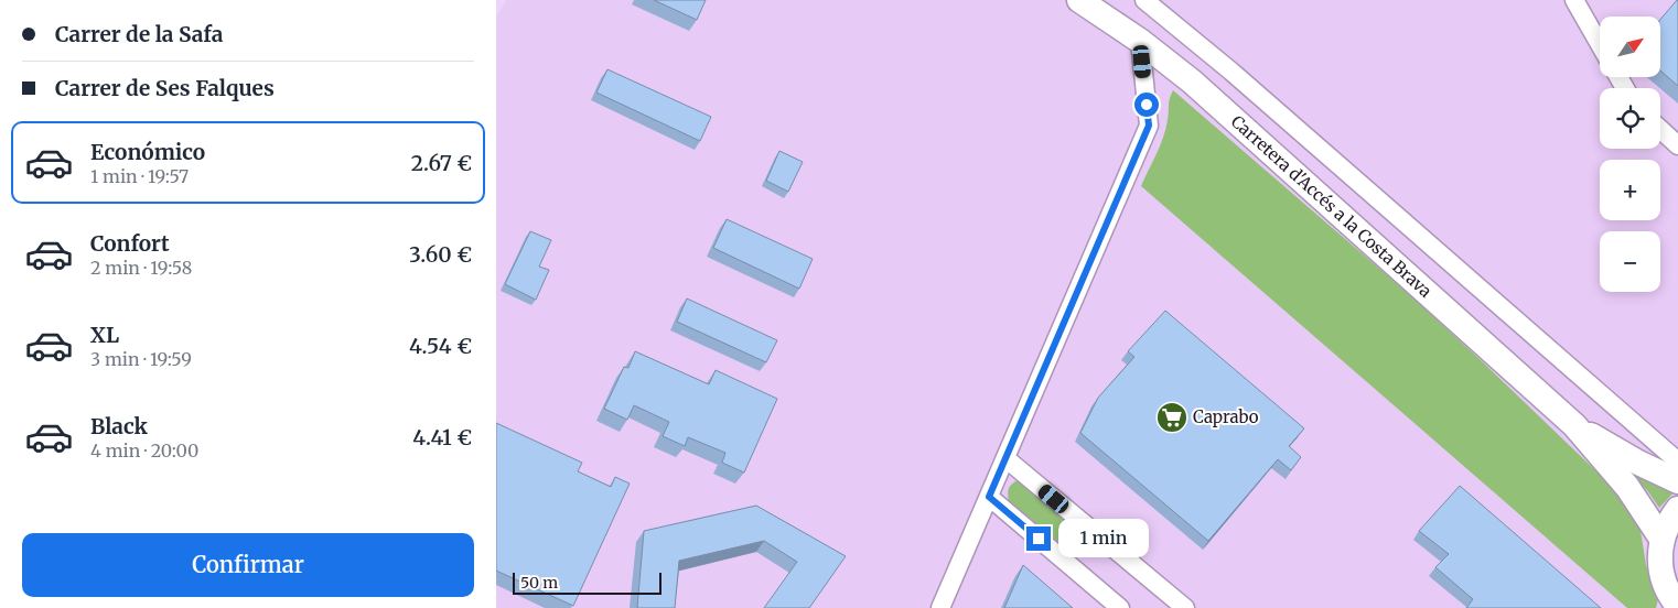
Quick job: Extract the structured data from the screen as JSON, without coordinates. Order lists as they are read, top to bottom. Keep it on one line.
{"streets":{"main road":["Carretera d'Accés a la Costa Brava"]},"places":{"supermarket":["Caprabo"]},"scale_bar":"50 m","north":"top right","page":{"banner":["Carrer de la Safa","Carrer de Ses Falques"],"map_buttons":["+","−"],"list":[{"name":"Económico","note":"1 min · 19:57","value":"2.67 €"},{"name":"Confort","note":"2 min · 19:58","value":"3.60 €"},{"name":"XL","note":"3 min · 19:59","value":"4.54 €"},{"name":"Black","note":"4 min · 20:00","value":"4.41 €"}],"bubble":"1 min","buttons":"Confirmar","scale":"50 m"}}
